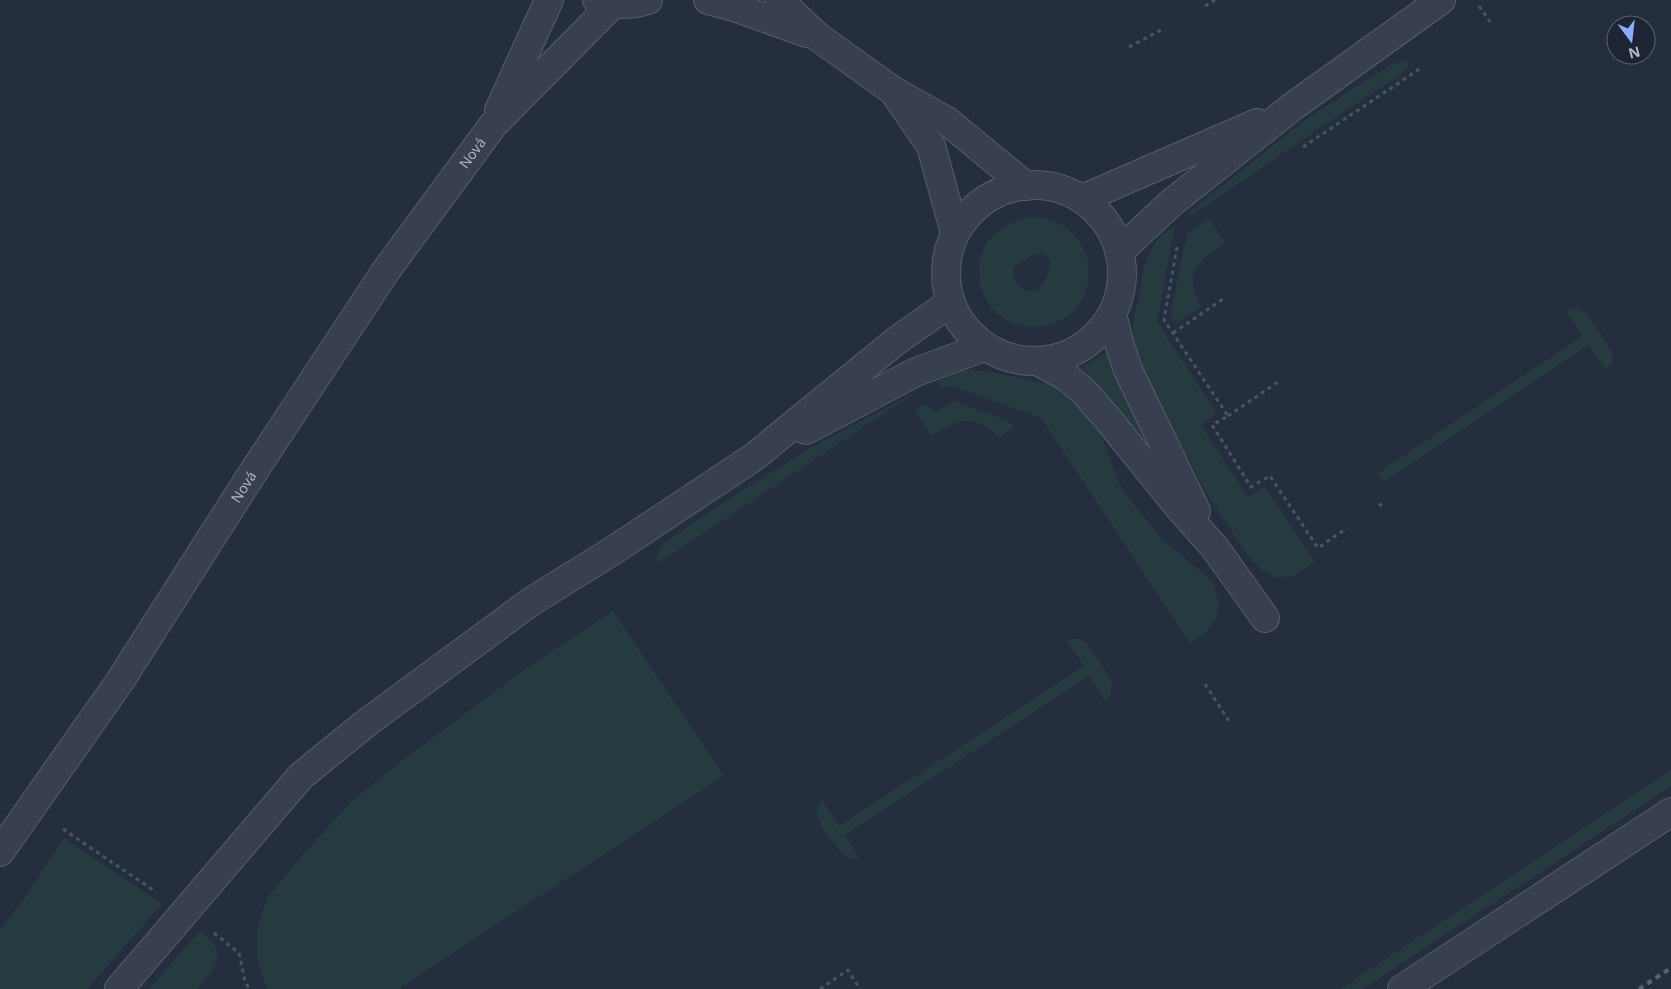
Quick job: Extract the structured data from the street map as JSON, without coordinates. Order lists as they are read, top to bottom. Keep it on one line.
{"streets":{"street":["Nová"]},"north":"bottom"}
